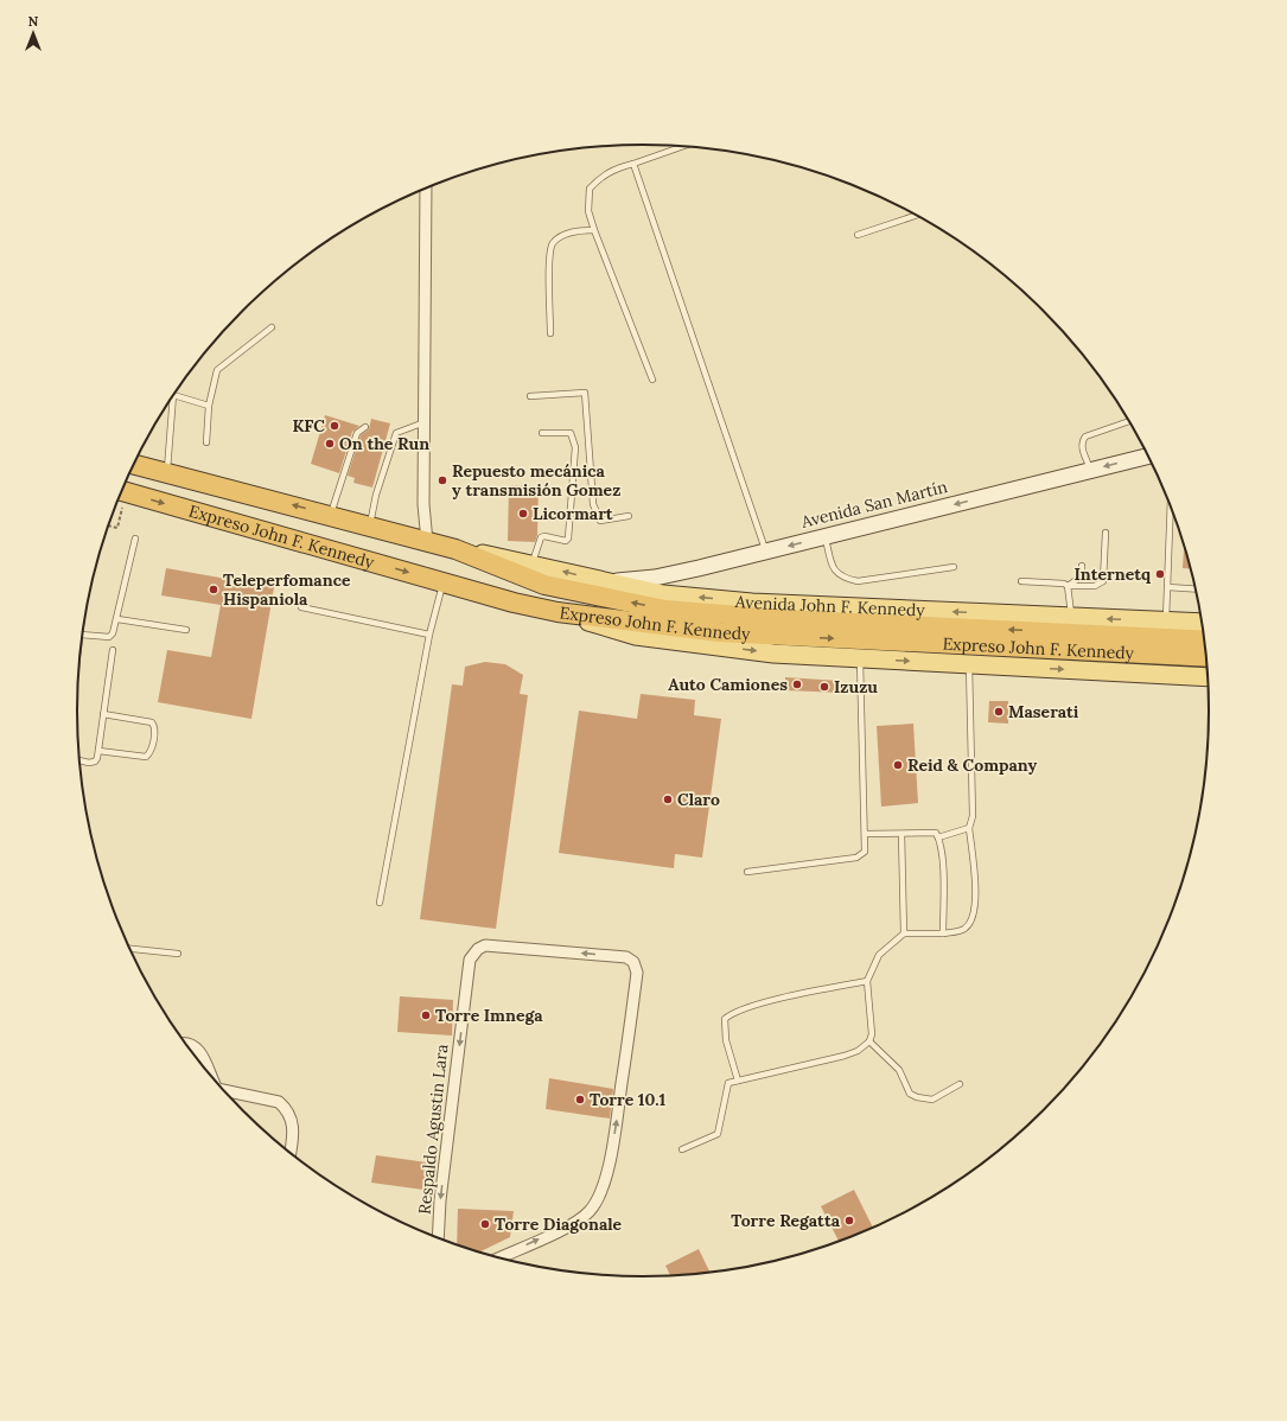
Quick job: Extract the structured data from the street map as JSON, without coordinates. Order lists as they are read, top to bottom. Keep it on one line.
{"streets":{"highway":["Expreso John F. Kennedy"],"main road":["Avenida San Martín","Avenida John F. Kennedy"],"street":["Respaldo Agustin Lara"]},"crossings":[["Avenida San Martín","Avenida John F. Kennedy"],["Expreso John F. Kennedy","Avenida John F. Kennedy"]],"one_way":["Avenida San Martín"],"places":["KFC","On the Run","Repuesto mecánica y transmisión Gomez","Licormart","Internetq","Teleperfomance Hispaniola","Auto Camiones","Izuzu","Maserati","Reid & Company","Claro","Torre Imnega","Torre 10.1","Torre Regatta","Torre Diagonale"],"north":"top"}
